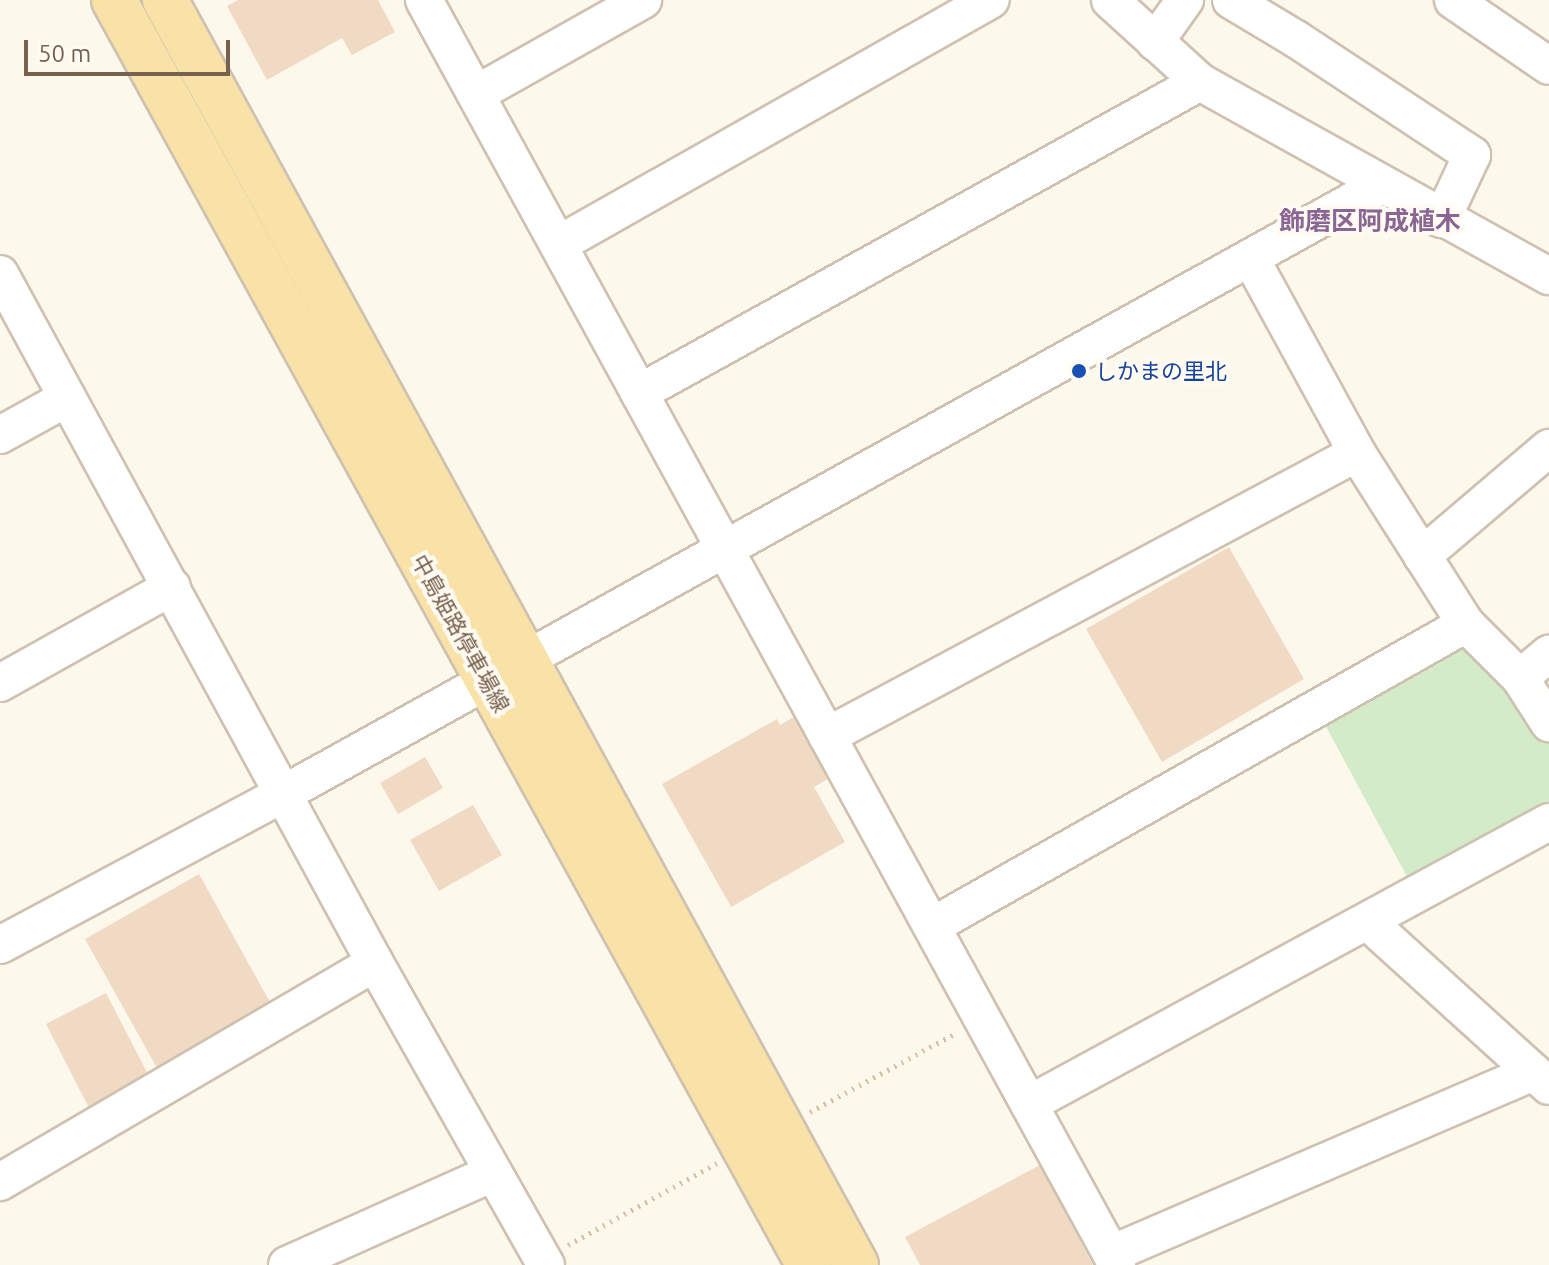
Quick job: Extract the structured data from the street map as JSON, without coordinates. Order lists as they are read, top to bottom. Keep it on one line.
{"streets":{"main road":["中島姫路停車場線"]},"districts":["飾磨区阿成植木"],"places":["しかまの里北"],"scale_bar":"50 m"}
